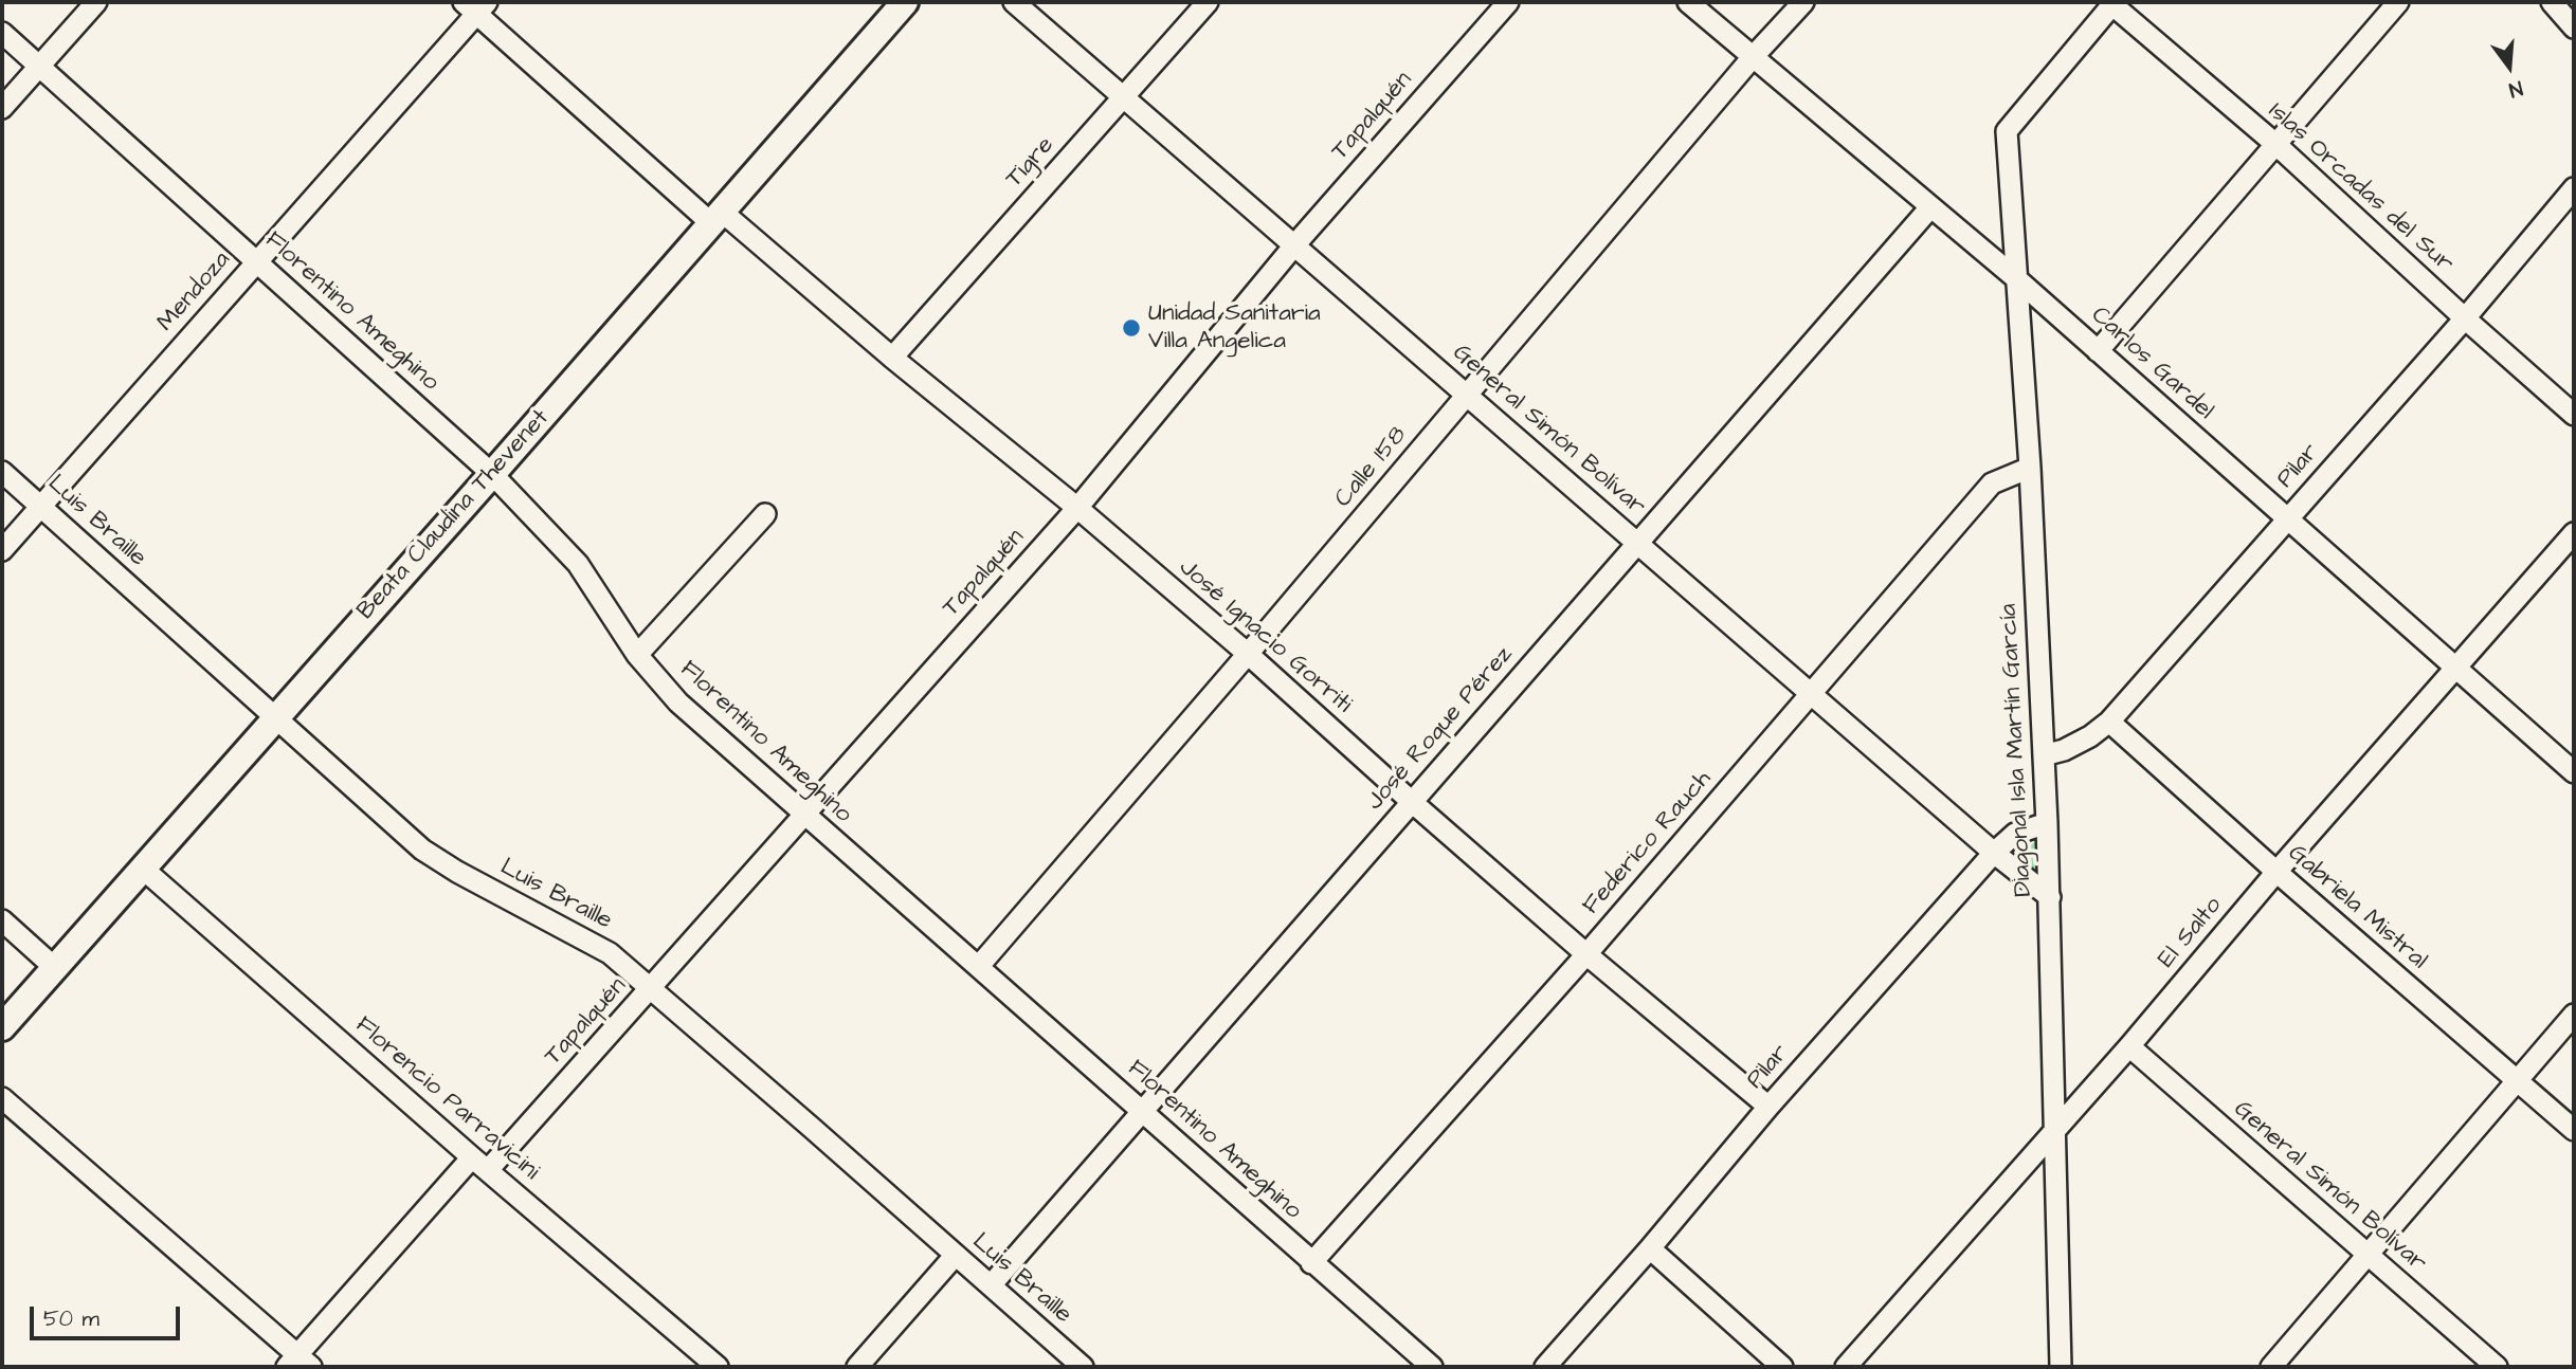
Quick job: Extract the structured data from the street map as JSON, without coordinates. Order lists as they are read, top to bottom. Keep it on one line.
{"streets":{"main road":["Beata Claudina Thevenet"],"street":["Tapalquén","Tigre","Islas Orcadas del Sur","Mendoza","Florentino Ameghino","Carlos Gardel","General Simón Bolívar","Pilar","Calle 158","Luis Braille","José Ignacio Gorriti","José Roque Pérez","Diagonal Isla Martín García","Federico Rauch","Gabriela Mistral","El Salto","Florencio Parravicini"]},"crossings":[["Tapalquén","Florentino Ameghino"],["Tapalquén","General Simón Bolívar"],["Tapalquén","Luis Braille"],["Tapalquén","José Ignacio Gorriti"],["Tapalquén","Florencio Parravicini"],["Tigre","General Simón Bolívar"],["Tigre","José Ignacio Gorriti"],["Islas Orcadas del Sur","Pilar"],["Islas Orcadas del Sur","Diagonal Isla Martín García"],["Mendoza","Florentino Ameghino"],["Mendoza","Luis Braille"],["Mendoza","José Ignacio Gorriti"],["Florentino Ameghino","Calle 158"],["Florentino Ameghino","Beata Claudina Thevenet"],["Florentino Ameghino","José Roque Pérez"],["Florentino Ameghino","Federico Rauch"],["Carlos Gardel","Pilar"],["Carlos Gardel","Calle 158"],["Carlos Gardel","José Roque Pérez"],["Carlos Gardel","Diagonal Isla Martín García"],["Carlos Gardel","El Salto"],["General Simón Bolívar","Pilar"],["General Simón Bolívar","Calle 158"],["General Simón Bolívar","José Roque Pérez"],["General Simón Bolívar","Diagonal Isla Martín García"],["General Simón Bolívar","Federico Rauch"],["General Simón Bolívar","El Salto"],["Pilar","José Ignacio Gorriti"],["Pilar","Diagonal Isla Martín García"],["Pilar","Gabriela Mistral"],["Calle 158","José Ignacio Gorriti"],["Beata Claudina Thevenet","Luis Braille"],["Beata Claudina Thevenet","José Ignacio Gorriti"],["Beata Claudina Thevenet","Florencio Parravicini"],["Luis Braille","José Roque Pérez"],["José Ignacio Gorriti","José Roque Pérez"],["José Ignacio Gorriti","Federico Rauch"],["Diagonal Isla Martín García","Federico Rauch"],["Diagonal Isla Martín García","El Salto"],["Gabriela Mistral","El Salto"]],"places":["Unidad Sanitaria Villa Angelica"],"scale_bar":"50 m","north":"bottom"}
